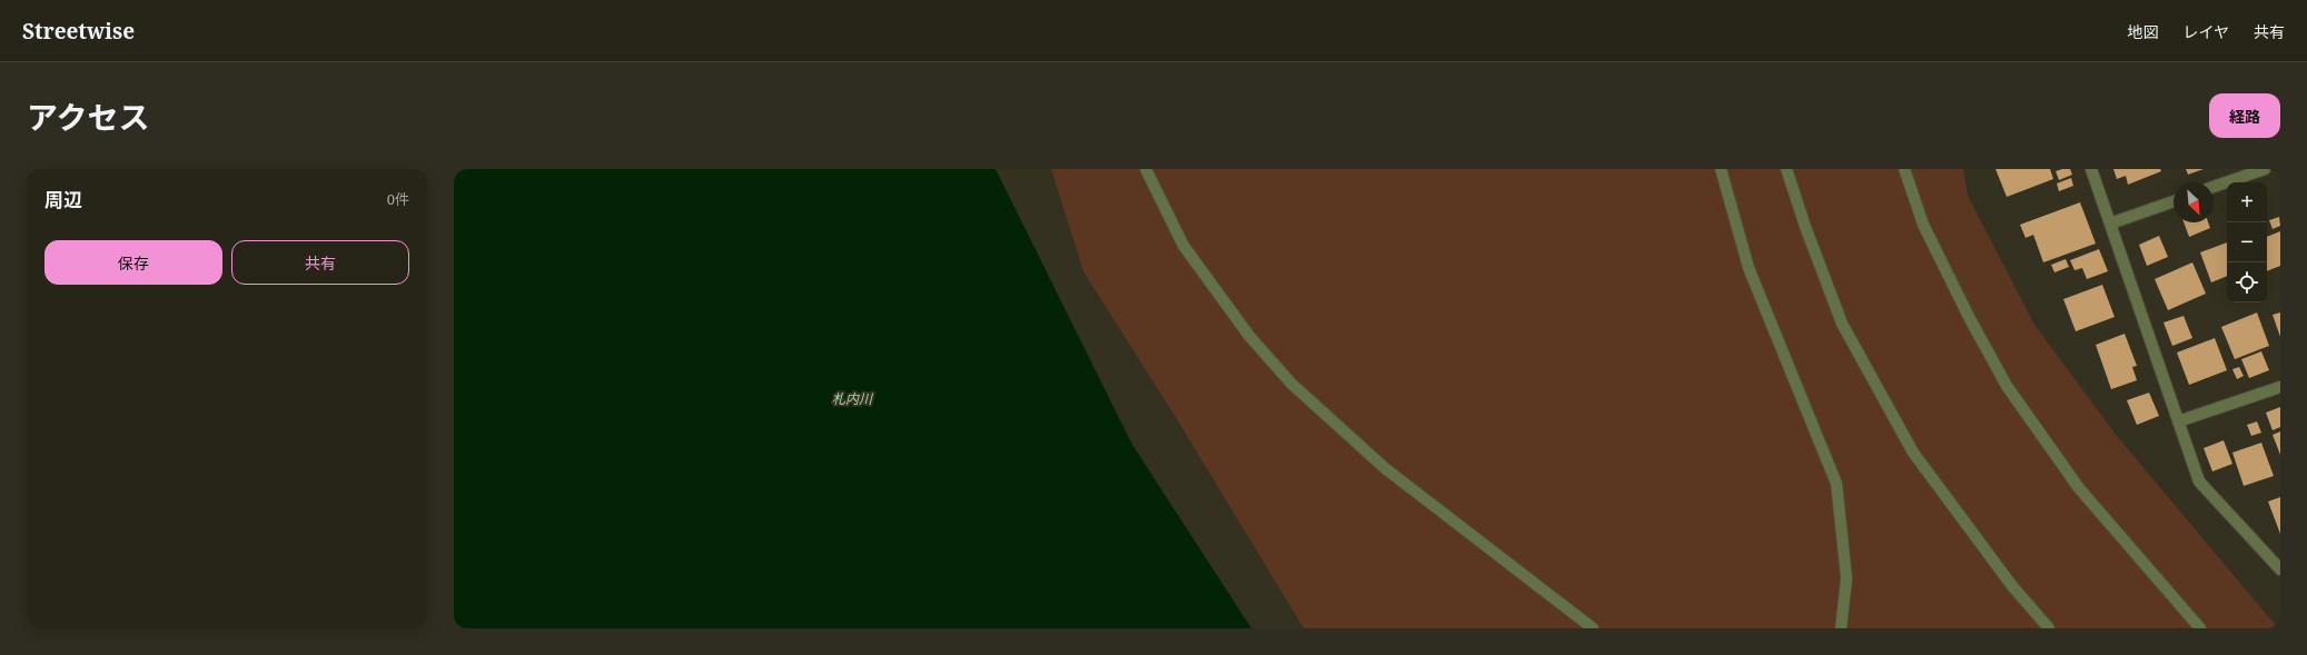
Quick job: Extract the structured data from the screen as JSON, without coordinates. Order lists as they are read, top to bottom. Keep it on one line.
{"water":["札内川"],"north":"bottom right","page":{"header":"Streetwise","nav":["地図","レイヤ","共有"],"title":"アクセス","buttons":["経路",["保存","共有"]],"heading":["周辺","0件"],"map_buttons":["+","−"]}}
